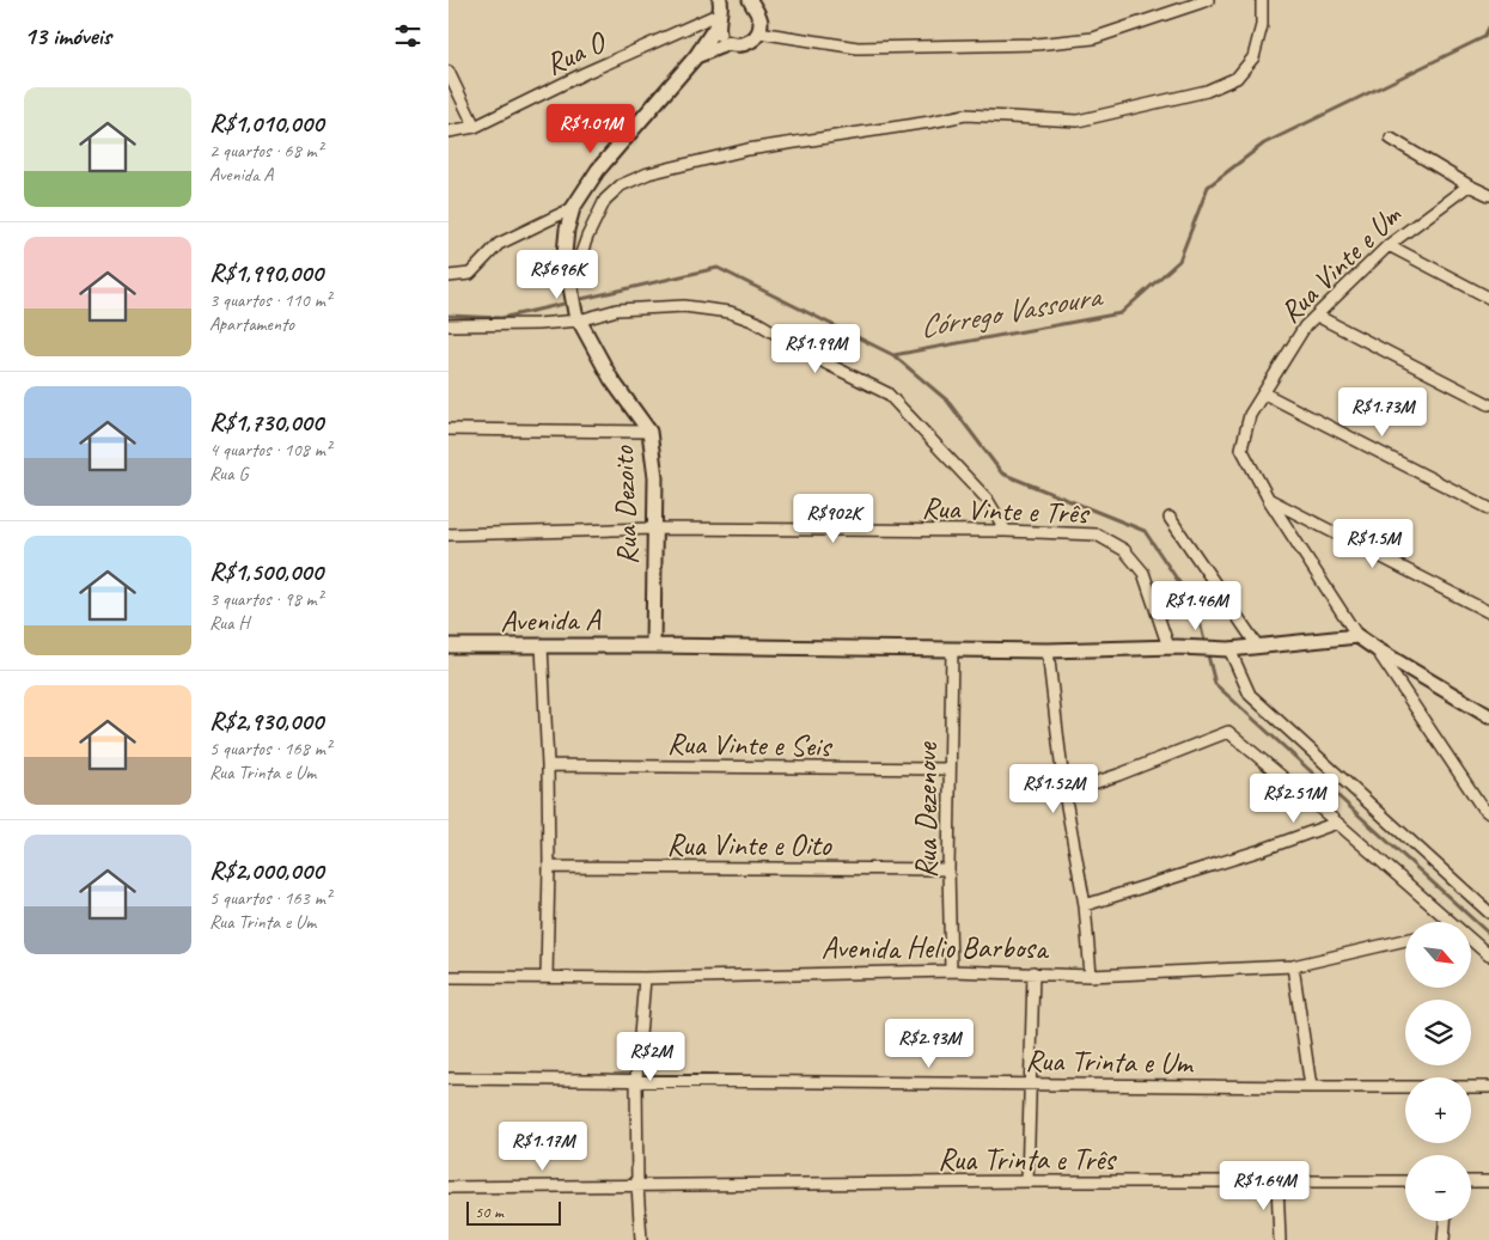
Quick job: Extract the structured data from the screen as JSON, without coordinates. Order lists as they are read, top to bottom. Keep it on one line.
{"streets":{"main road":["Rua Vinte e Um","Rua Dezoito","Avenida A"],"street":["Rua O","Rua Vinte e Três","Rua Vinte e Seis","Rua Dezenove","Rua Vinte e Oito","Avenida Helio Barbosa","Rua Trinta e Um","Rua Trinta e Três"]},"crossings":[["Rua Dezoito","Rua Vinte e Três"],["Rua Dezoito","Avenida A"],["Rua Vinte e Seis","Rua Dezenove"],["Rua Dezenove","Rua Vinte e Oito"],["Rua Dezenove","Avenida Helio Barbosa"]],"water":["Córrego Vassoura"],"scale_bar":"50 m","north":"bottom right","page":{"heading":"13 imóveis","list":[{"name":"R$1,010,000","note":"2 quartos · 68 m² · Avenida A"},{"name":"R$1,990,000","note":"3 quartos · 110 m² · Apartamento"},{"name":"R$1,730,000","note":"4 quartos · 108 m² · Rua G"},{"name":"R$1,500,000","note":"3 quartos · 98 m² · Rua H"},{"name":"R$2,930,000","note":"5 quartos · 168 m² · Rua Trinta e Um"},{"name":"R$2,000,000","note":"5 quartos · 163 m² · Rua Trinta e Um"}],"price":["R$1.01M","R$696K","R$1.99M","R$1.73M","R$902K","R$1.5M","R$1.46M","R$1.52M","R$2.51M","R$2.93M","R$2M","R$1.17M","R$1.64M"],"map_buttons":["+","−"],"scale":"50 m"}}
